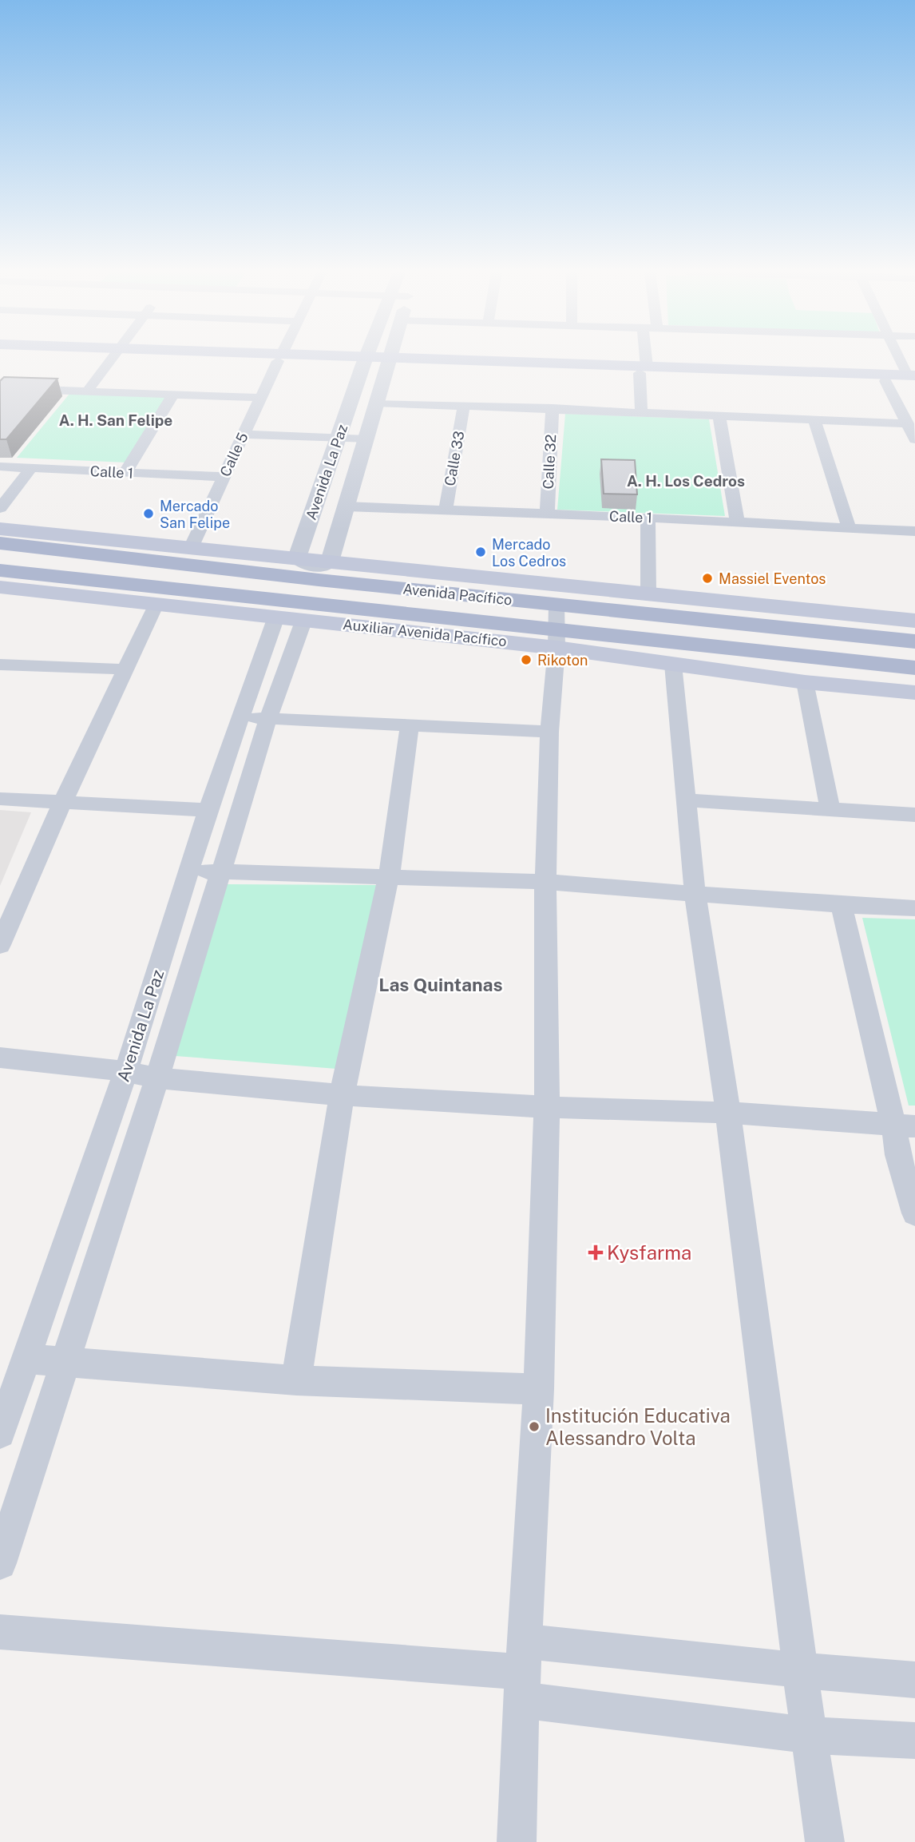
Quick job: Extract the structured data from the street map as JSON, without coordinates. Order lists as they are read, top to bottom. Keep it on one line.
{"streets":{"main road":["Avenida Pacífico","Auxiliar Avenida Pacífico"],"street":["Calle 5","Calle 33","Calle 32","Calle 1","Avenida La Paz"]},"crossings":[["Calle 5","Calle 1"],["Calle 33","Calle 1"],["Calle 32","Calle 1"],["Avenida La Paz","Avenida Pacífico"],["Avenida La Paz","Auxiliar Avenida Pacífico"],["Avenida Pacífico","Auxiliar Avenida Pacífico"]],"districts":["A. H. San Felipe","A. H. Los Cedros","Las Quintanas"],"places":{"other":["Mercado San Felipe","Mercado Los Cedros","Massiel Eventos","Rikoton","Institución Educativa Alessandro Volta"],"health":["Kysfarma"]}}
